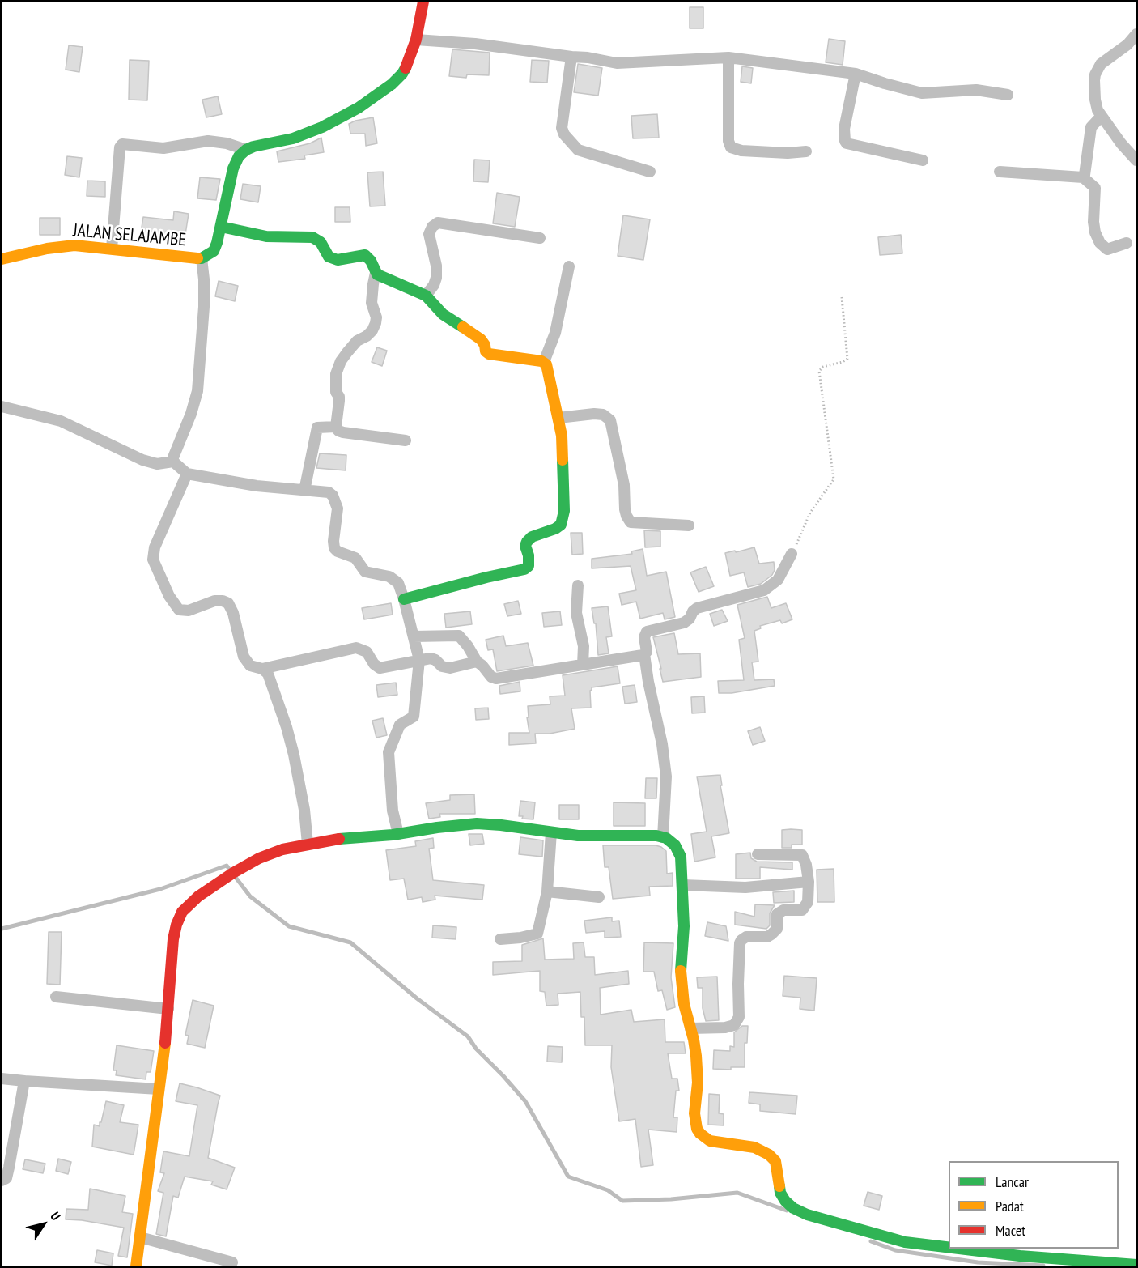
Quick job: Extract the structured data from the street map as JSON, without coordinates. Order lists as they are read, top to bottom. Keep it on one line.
{"streets":{"street":["JALAN SELAJAMBE"]},"legend":["Lancar","Padat","Macet"],"north":"top right"}
